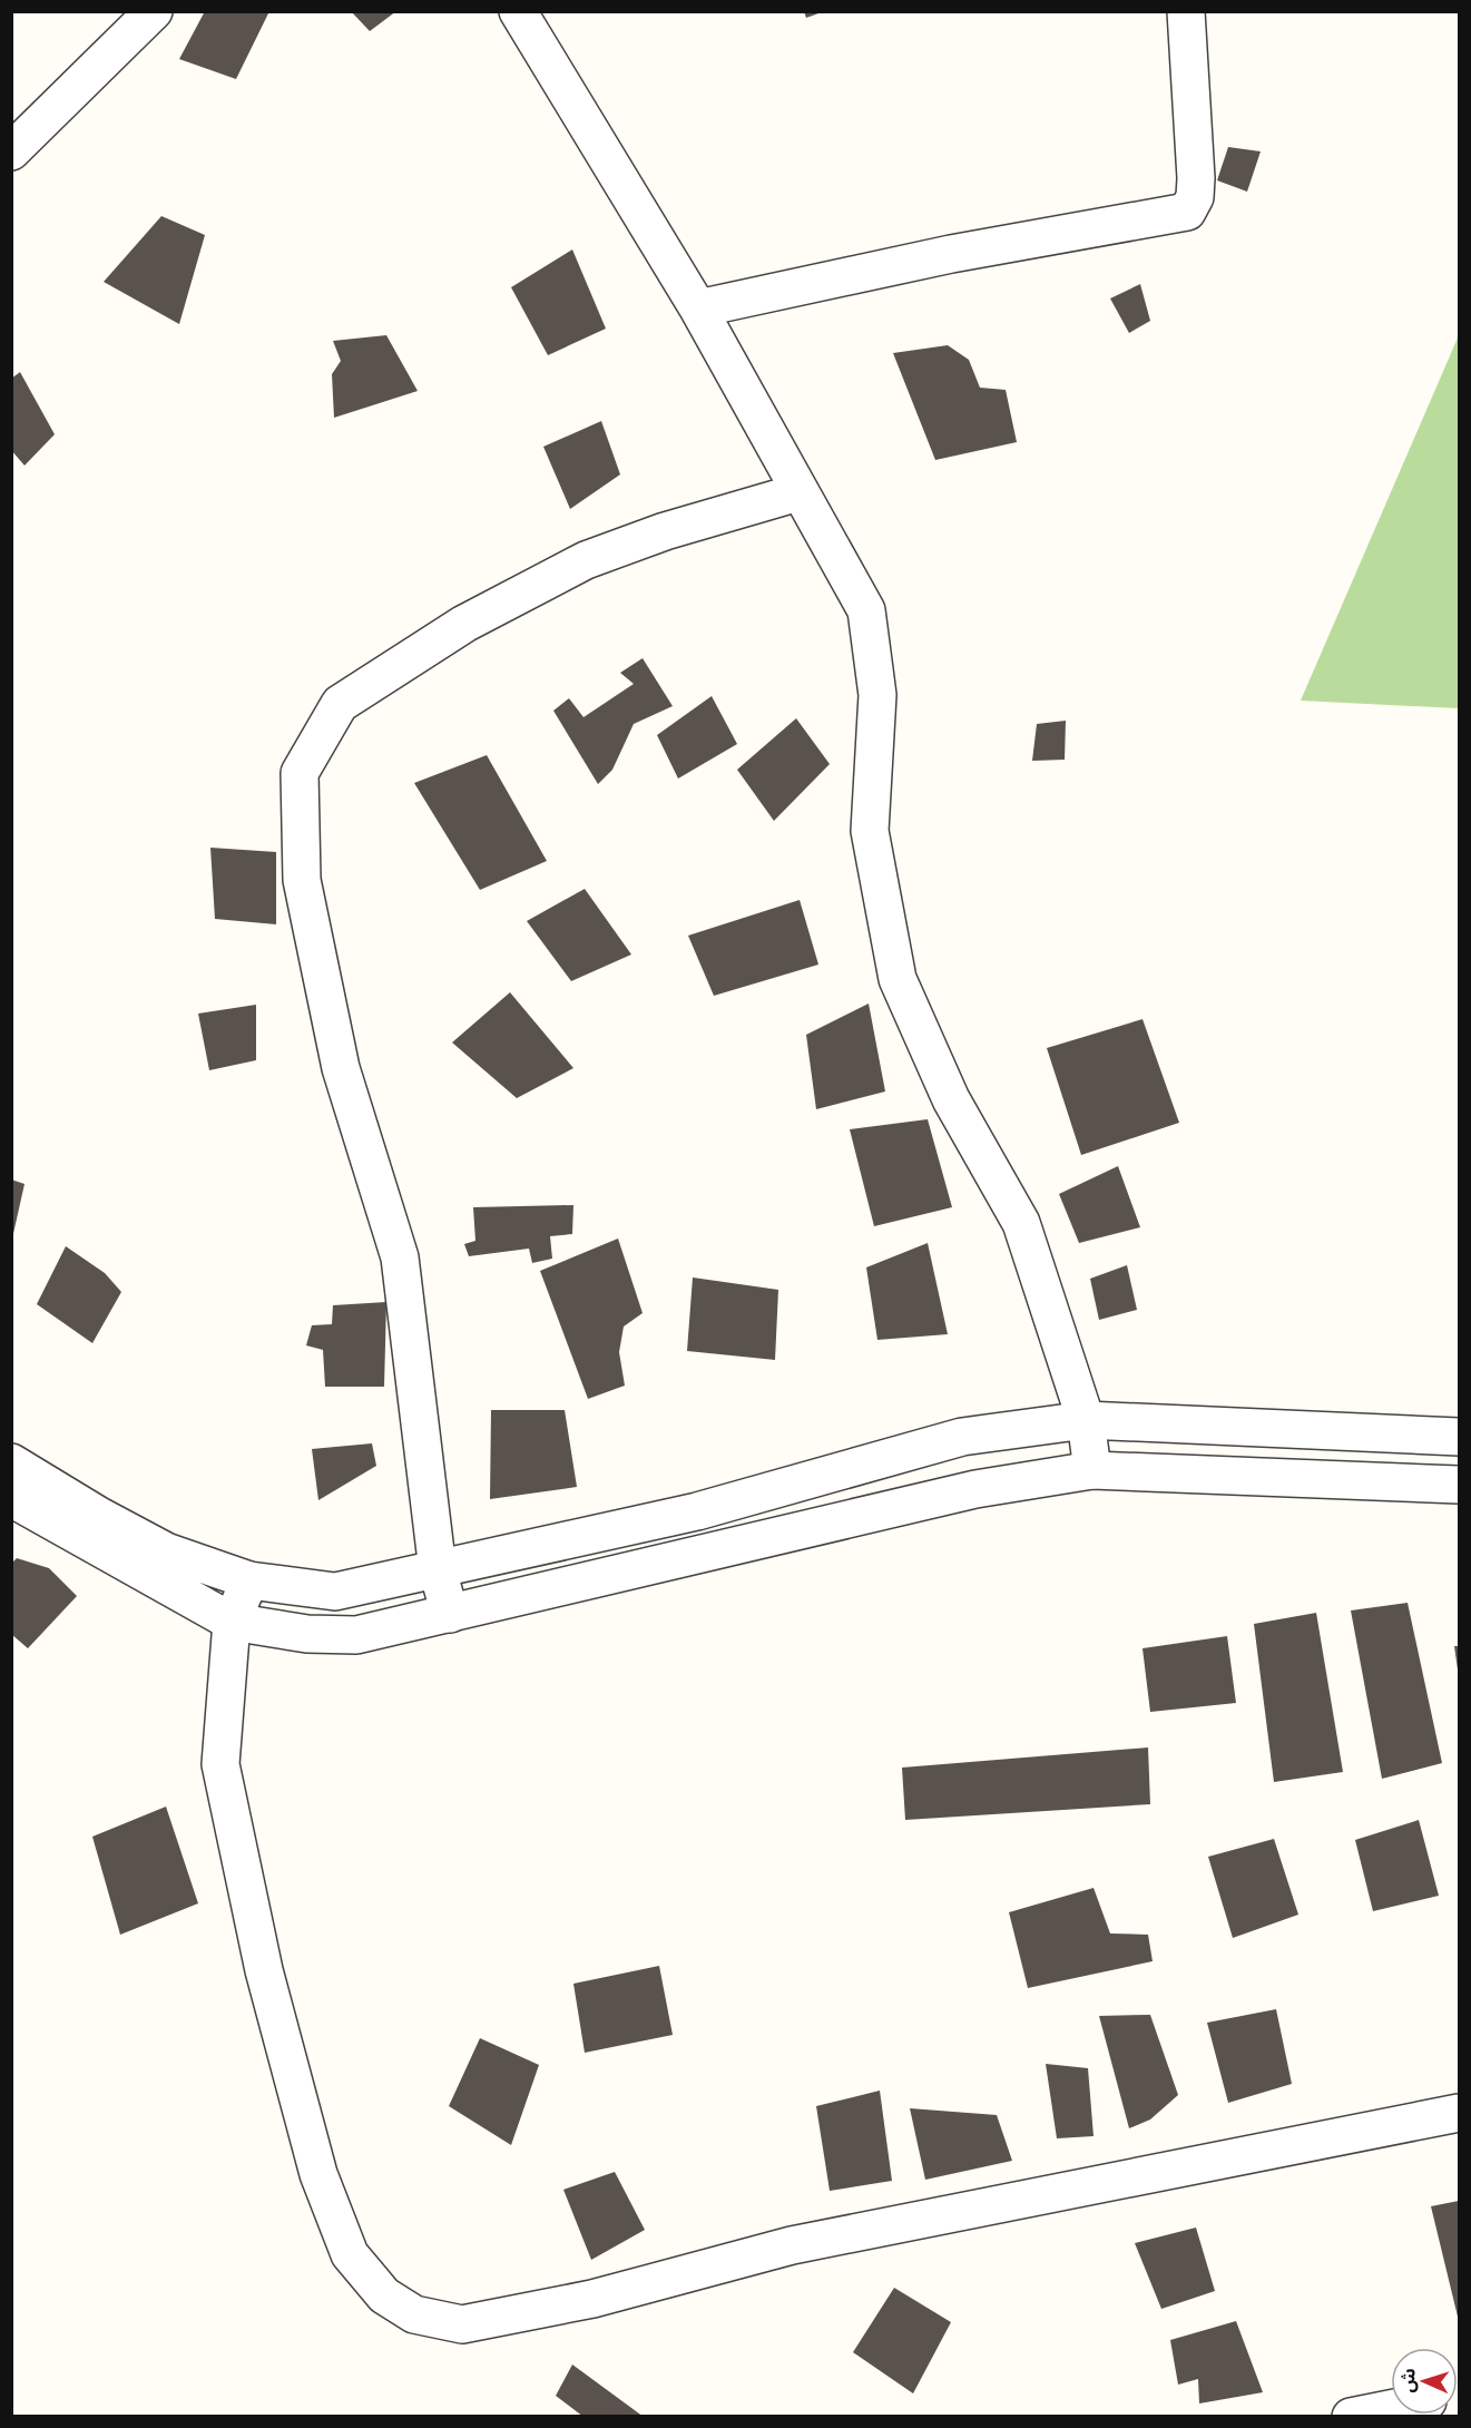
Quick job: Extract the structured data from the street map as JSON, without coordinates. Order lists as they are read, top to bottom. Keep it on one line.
{"north":"left"}
